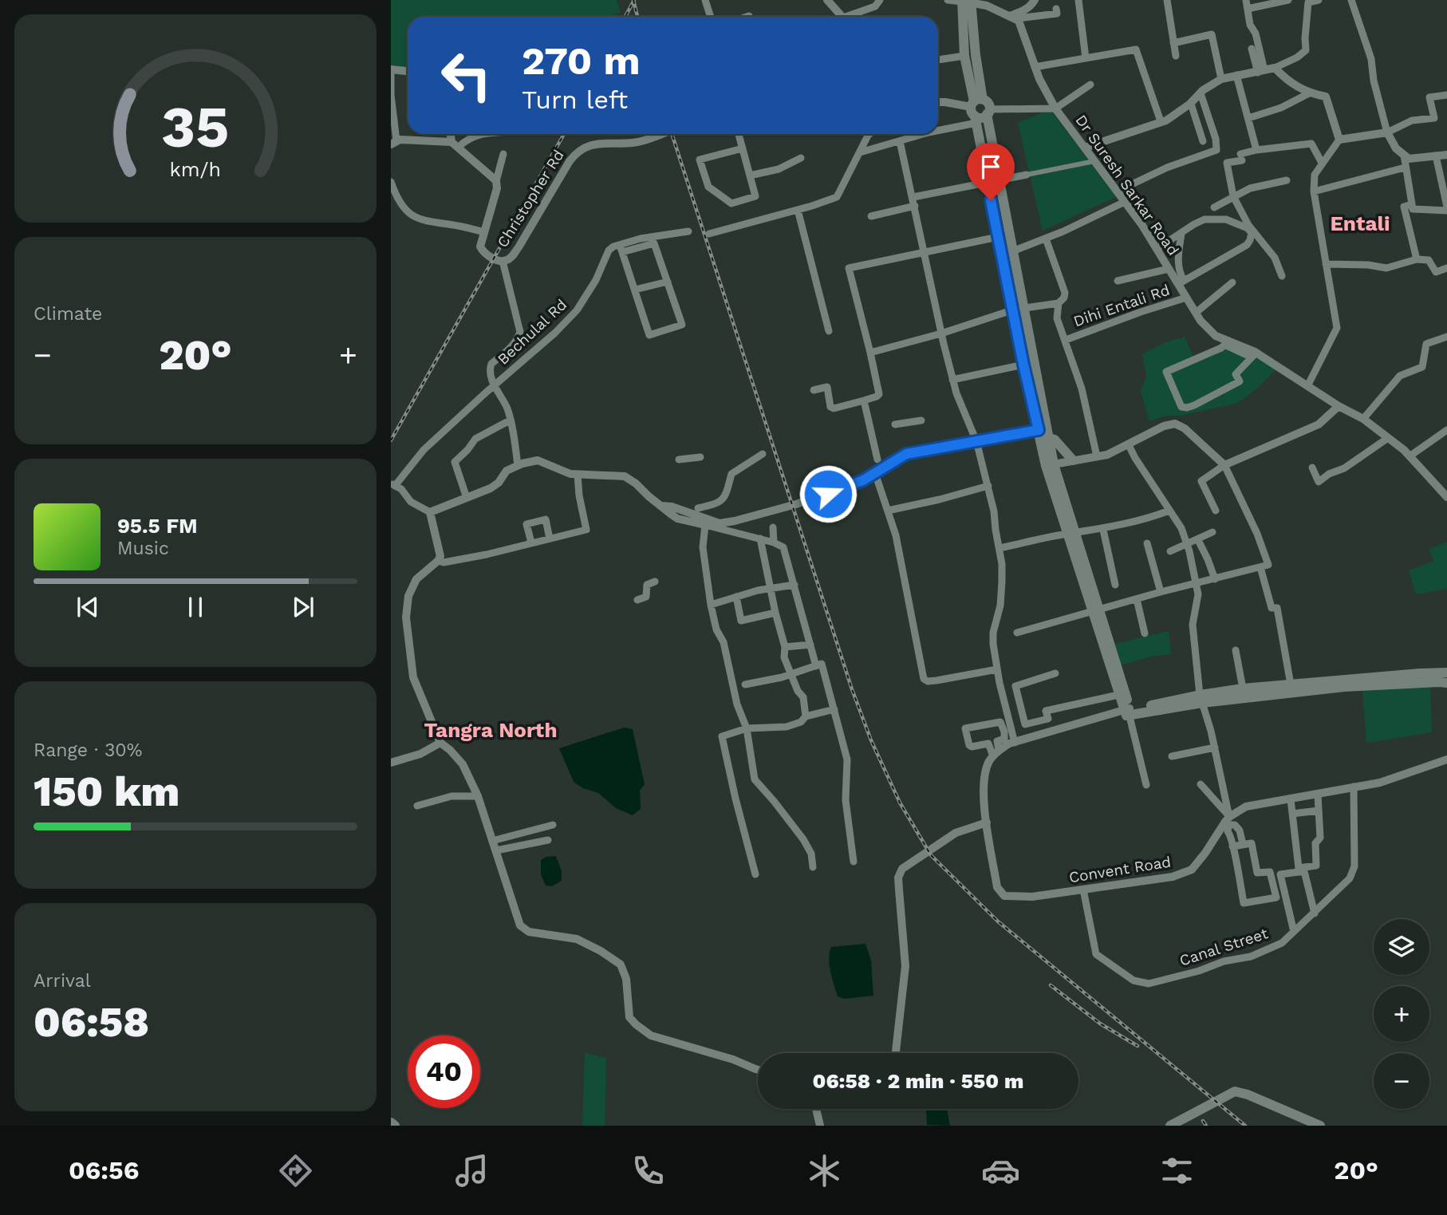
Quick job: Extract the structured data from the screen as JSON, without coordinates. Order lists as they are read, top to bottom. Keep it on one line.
{"streets":{"street":["Dr Suresh Sarkar Road","Christopher Rd","Dihi Entali Rd","Bechulal Rd","Convent Road","Canal Street"]},"crossings":[["Dr Suresh Sarkar Road","Dihi Entali Rd"],["Convent Road","Canal Street"]],"districts":["Entali","Tangra North"],"page":{"turn":["270 m","Turn left"],"tile":["Climate",["Range · 30%","150 km"],["Arrival","06:58"]],"heat":["−","20°","+"],"song":["95.5 FM","Music"],"map_buttons":["+","−"],"limit":"40","trip":"06:58 · 2 min · 550 m","tabs":["06:56","20°"],"gauge":["35","km/h"]}}
